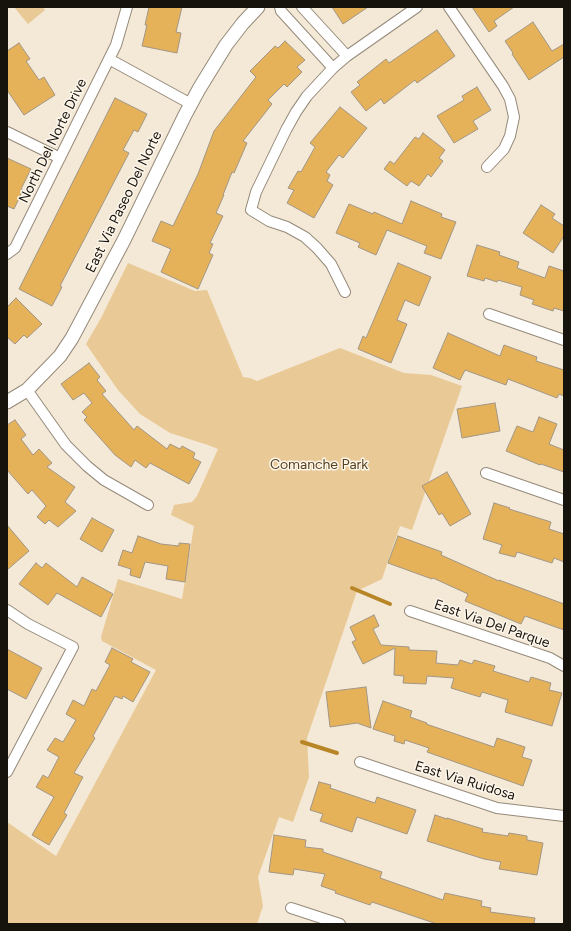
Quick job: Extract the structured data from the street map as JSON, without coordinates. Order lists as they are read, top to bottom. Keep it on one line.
{"streets":{"street":["North Del Norte Drive","East Via Paseo Del Norte","East Via Del Parque","East Via Ruidosa"]},"parks":["Comanche Park"]}
